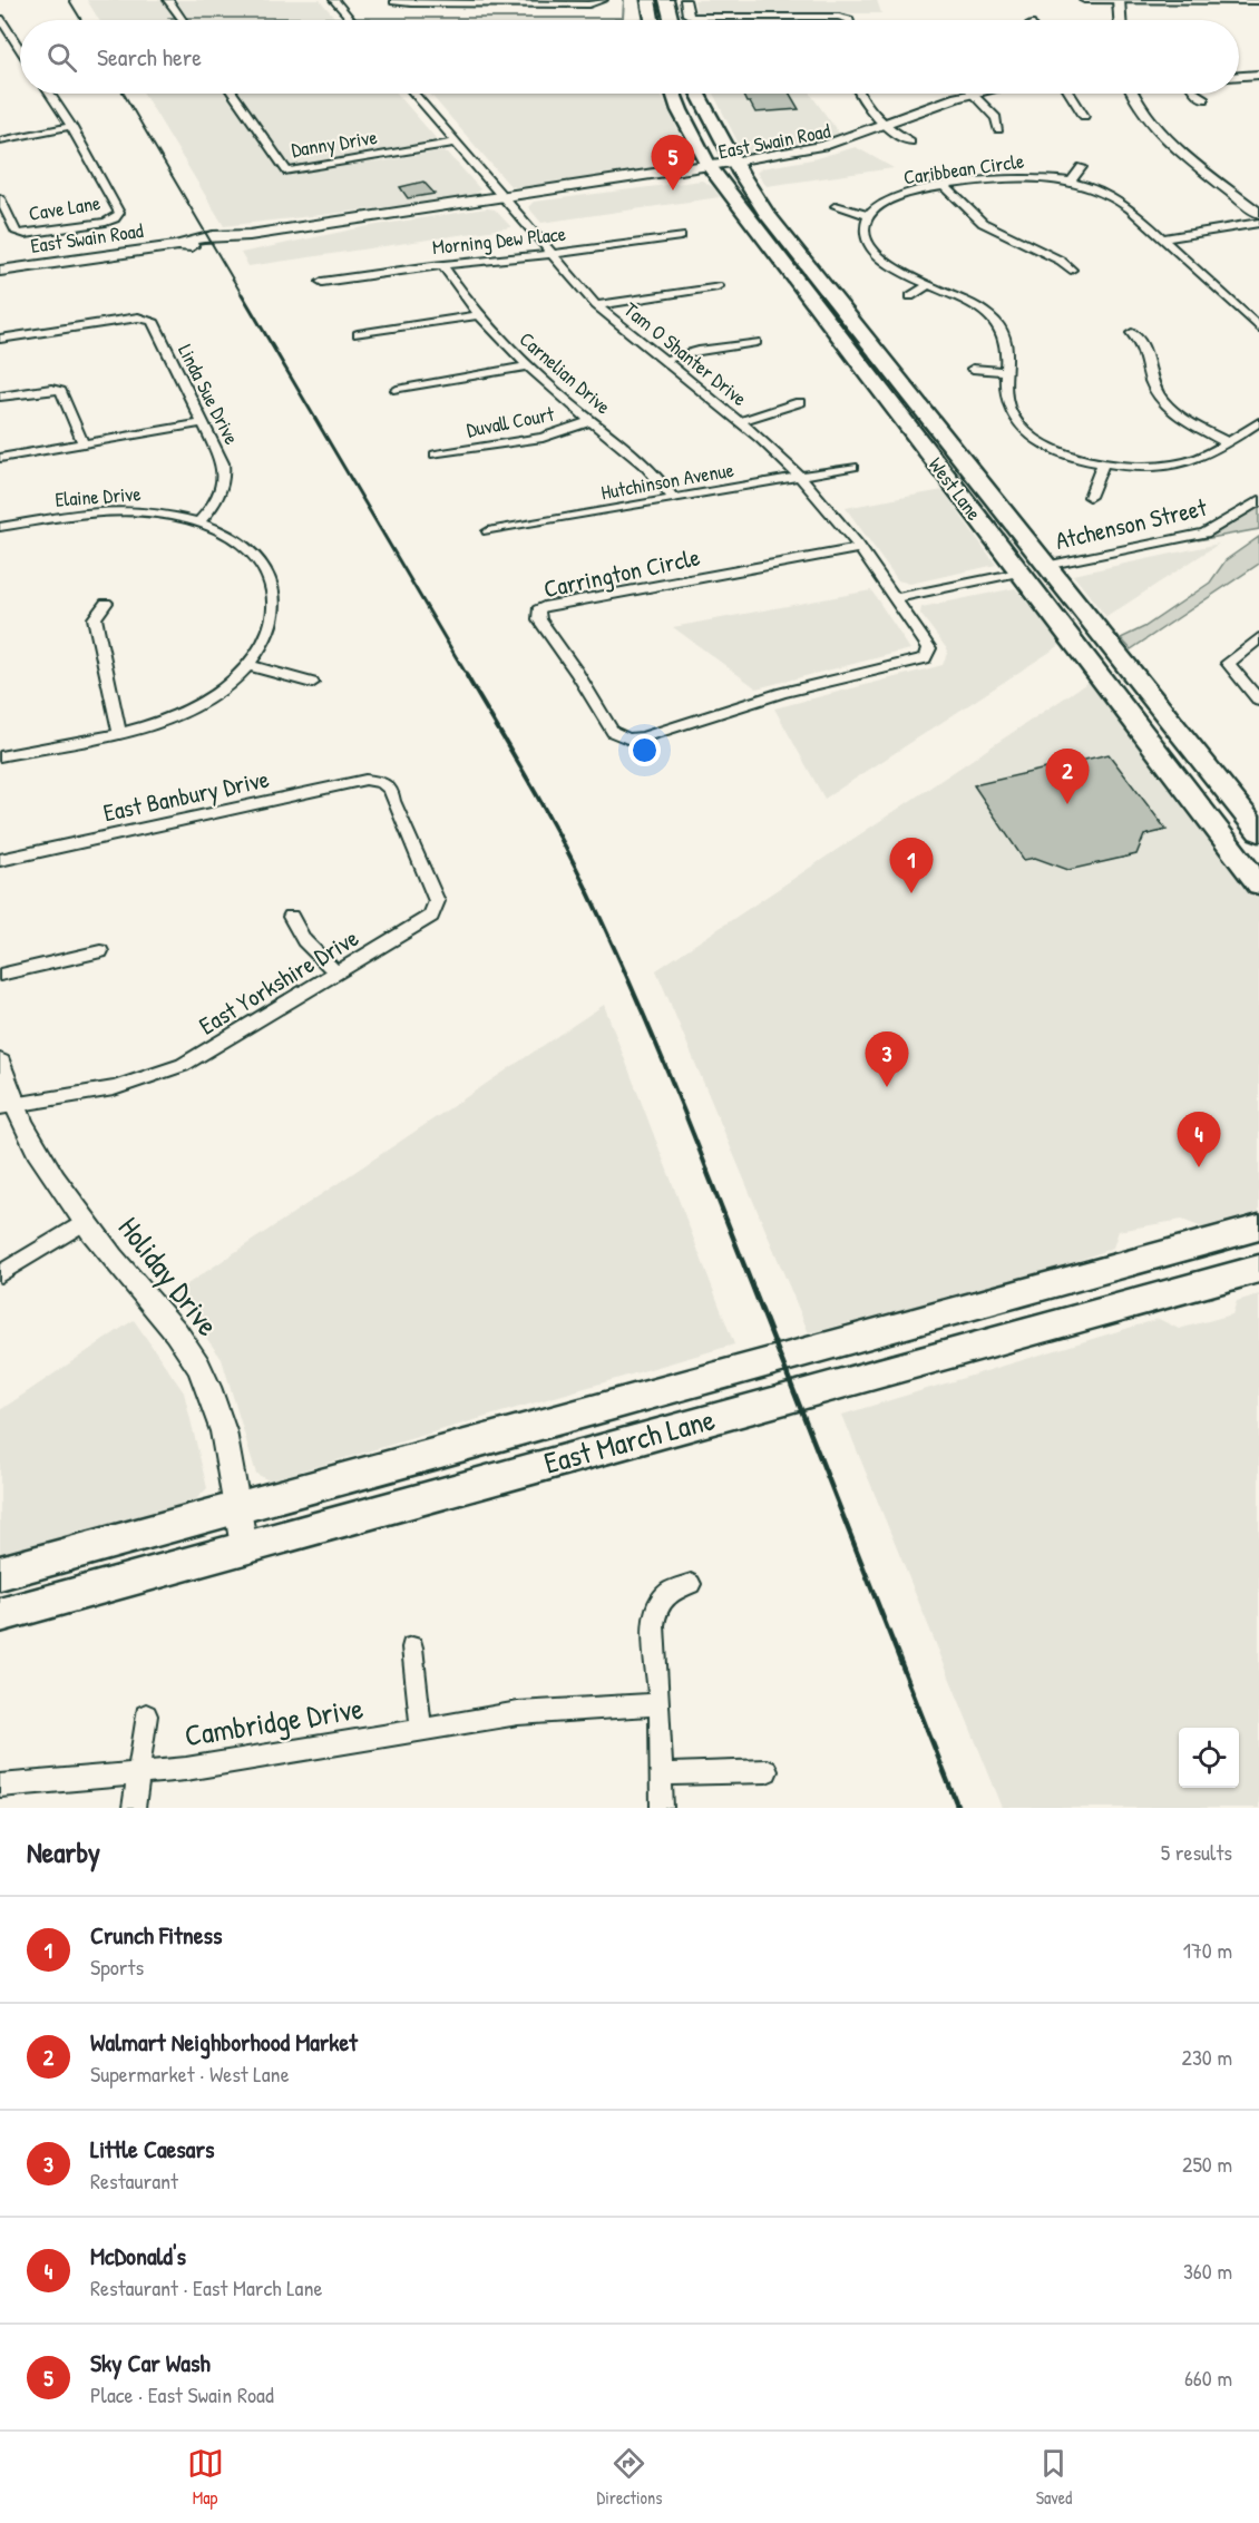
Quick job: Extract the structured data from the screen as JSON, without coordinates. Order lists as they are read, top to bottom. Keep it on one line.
{"streets":{"main road":["East Swain Road","West Lane","East March Lane"],"street":["Danny Drive","Caribbean Circle","Cave Lane","Morning Dew Place","Tam O Shanter Drive","Carnelian Drive","Linda Sue Drive","Duvall Court","Hutchinson Avenue","Elaine Drive","Atchenson Street","Carrington Circle","East Banbury Drive","East Yorkshire Drive","Holiday Drive","Cambridge Drive"]},"crossings":[["East Swain Road","Tam O Shanter Drive"],["East Swain Road","West Lane"],["Danny Drive","Tam O Shanter Drive"],["Morning Dew Place","Tam O Shanter Drive"],["Morning Dew Place","Carnelian Drive"],["Tam O Shanter Drive","Hutchinson Avenue"],["Tam O Shanter Drive","Carrington Circle"],["Carnelian Drive","Duvall Court"],["Carnelian Drive","Hutchinson Avenue"],["Linda Sue Drive","Elaine Drive"],["West Lane","Atchenson Street"],["East Banbury Drive","East Yorkshire Drive"],["East Yorkshire Drive","Holiday Drive"],["Holiday Drive","East March Lane"]],"page":{"search":"Search here","pins":["5","2","1","3","4"],"heading":["Nearby","5 results"],"list":[{"mark":"1","name":"Crunch Fitness","note":"Sports","value":"170 m"},{"mark":"2","name":"Walmart Neighborhood Market","note":"Supermarket · West Lane","value":"230 m"},{"mark":"3","name":"Little Caesars","note":"Restaurant","value":"250 m"},{"mark":"4","name":"McDonald's","note":"Restaurant · East March Lane","value":"360 m"},{"mark":"5","name":"Sky Car Wash","note":"Place · East Swain Road","value":"660 m"}],"nav":["Map","Directions","Saved"]}}
